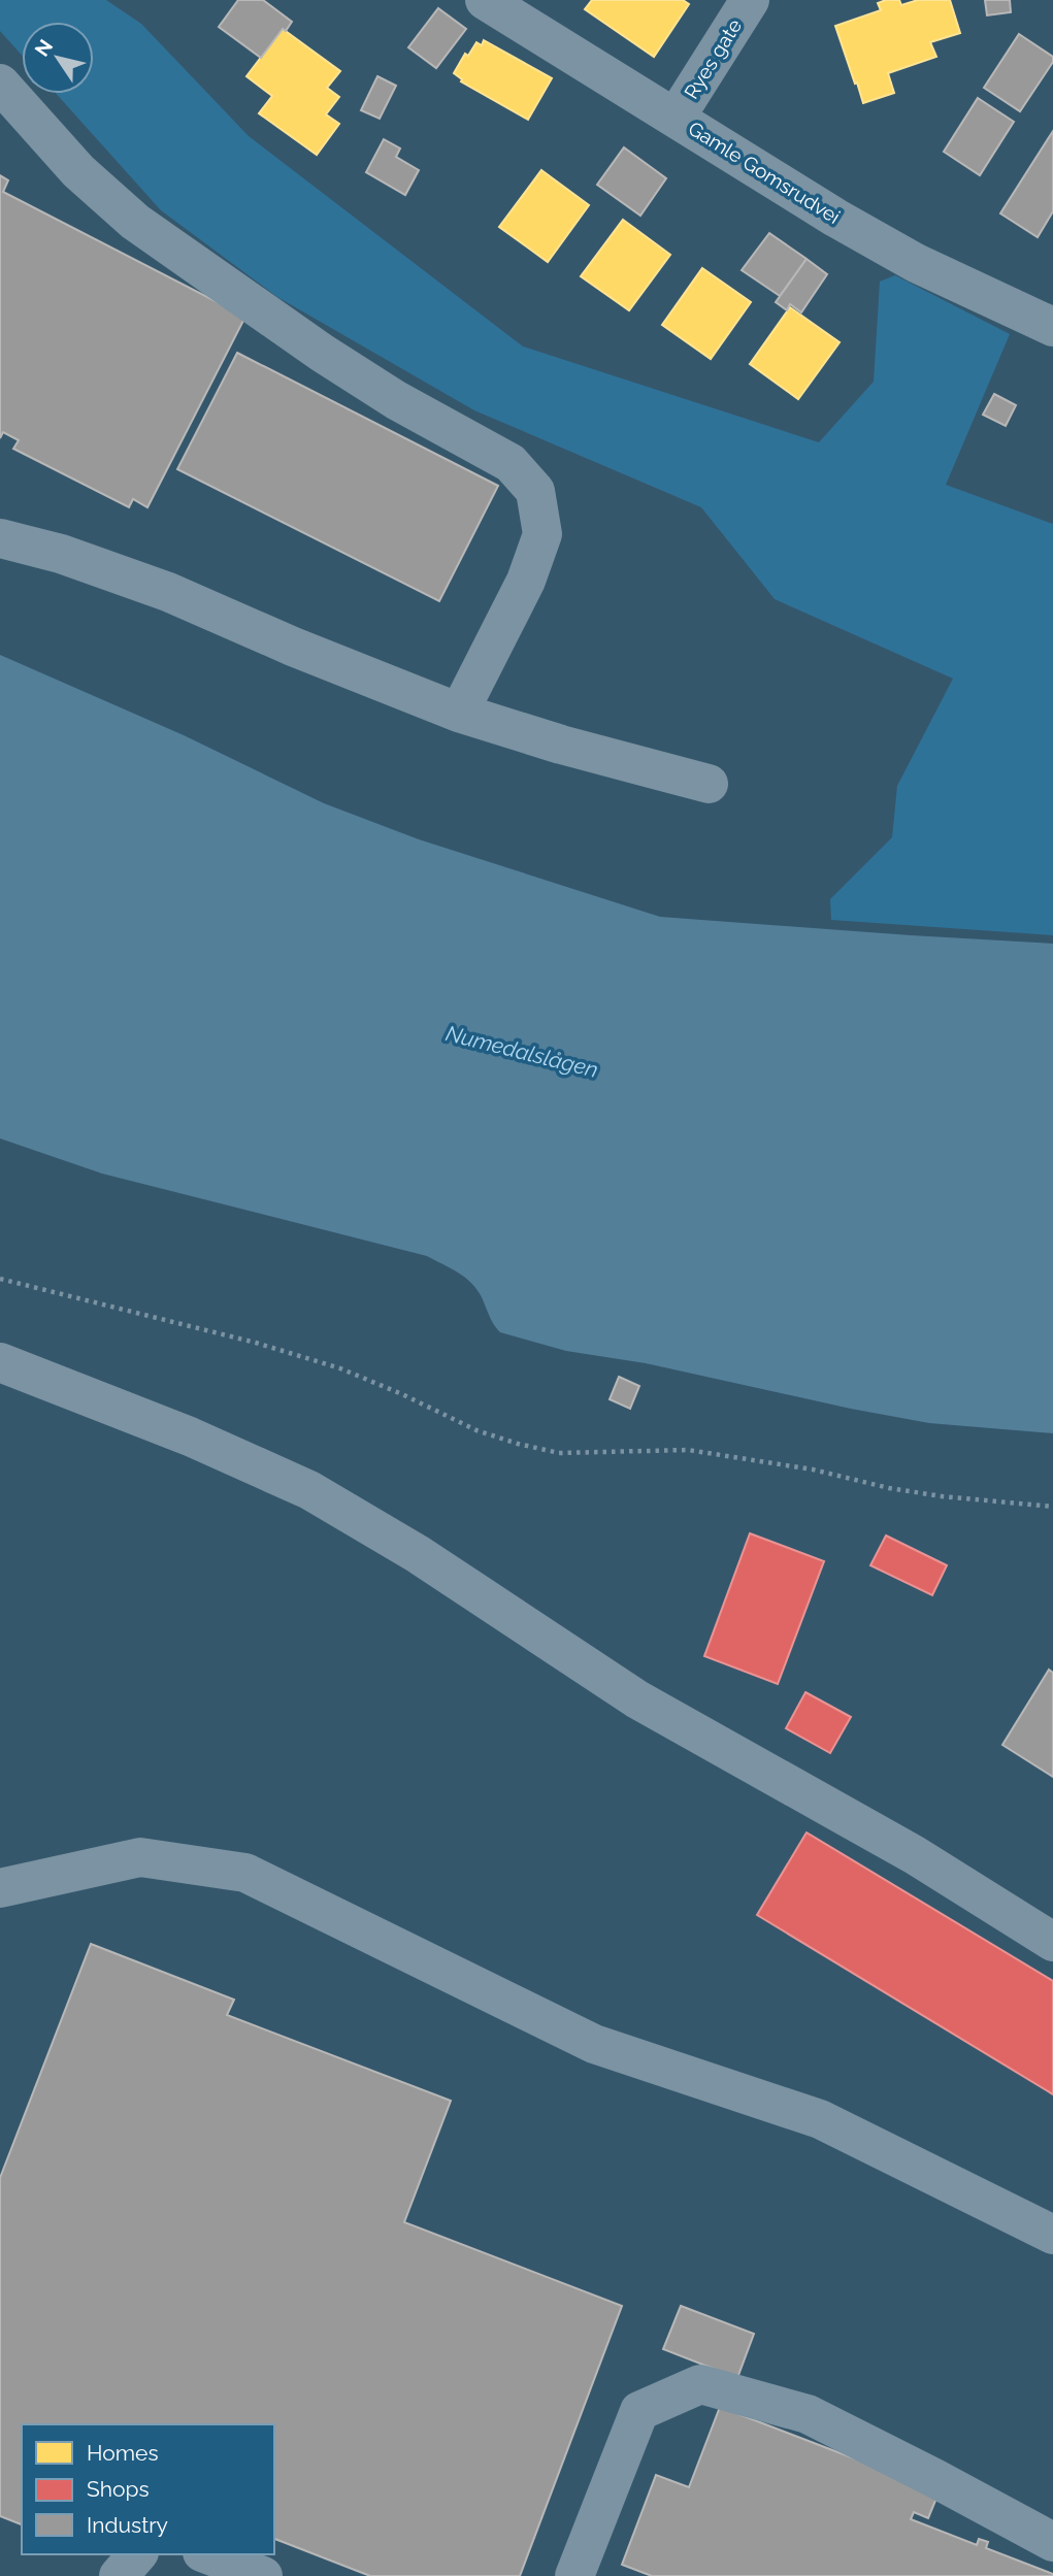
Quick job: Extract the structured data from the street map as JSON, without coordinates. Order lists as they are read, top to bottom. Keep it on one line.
{"streets":{"street":["Ryes gate","Gamle Gomsrudvei"]},"crossings":[["Ryes gate","Gamle Gomsrudvei"]],"water":["Numedalslågen"],"legend":["Homes","Shops","Industry"],"north":"top left"}
